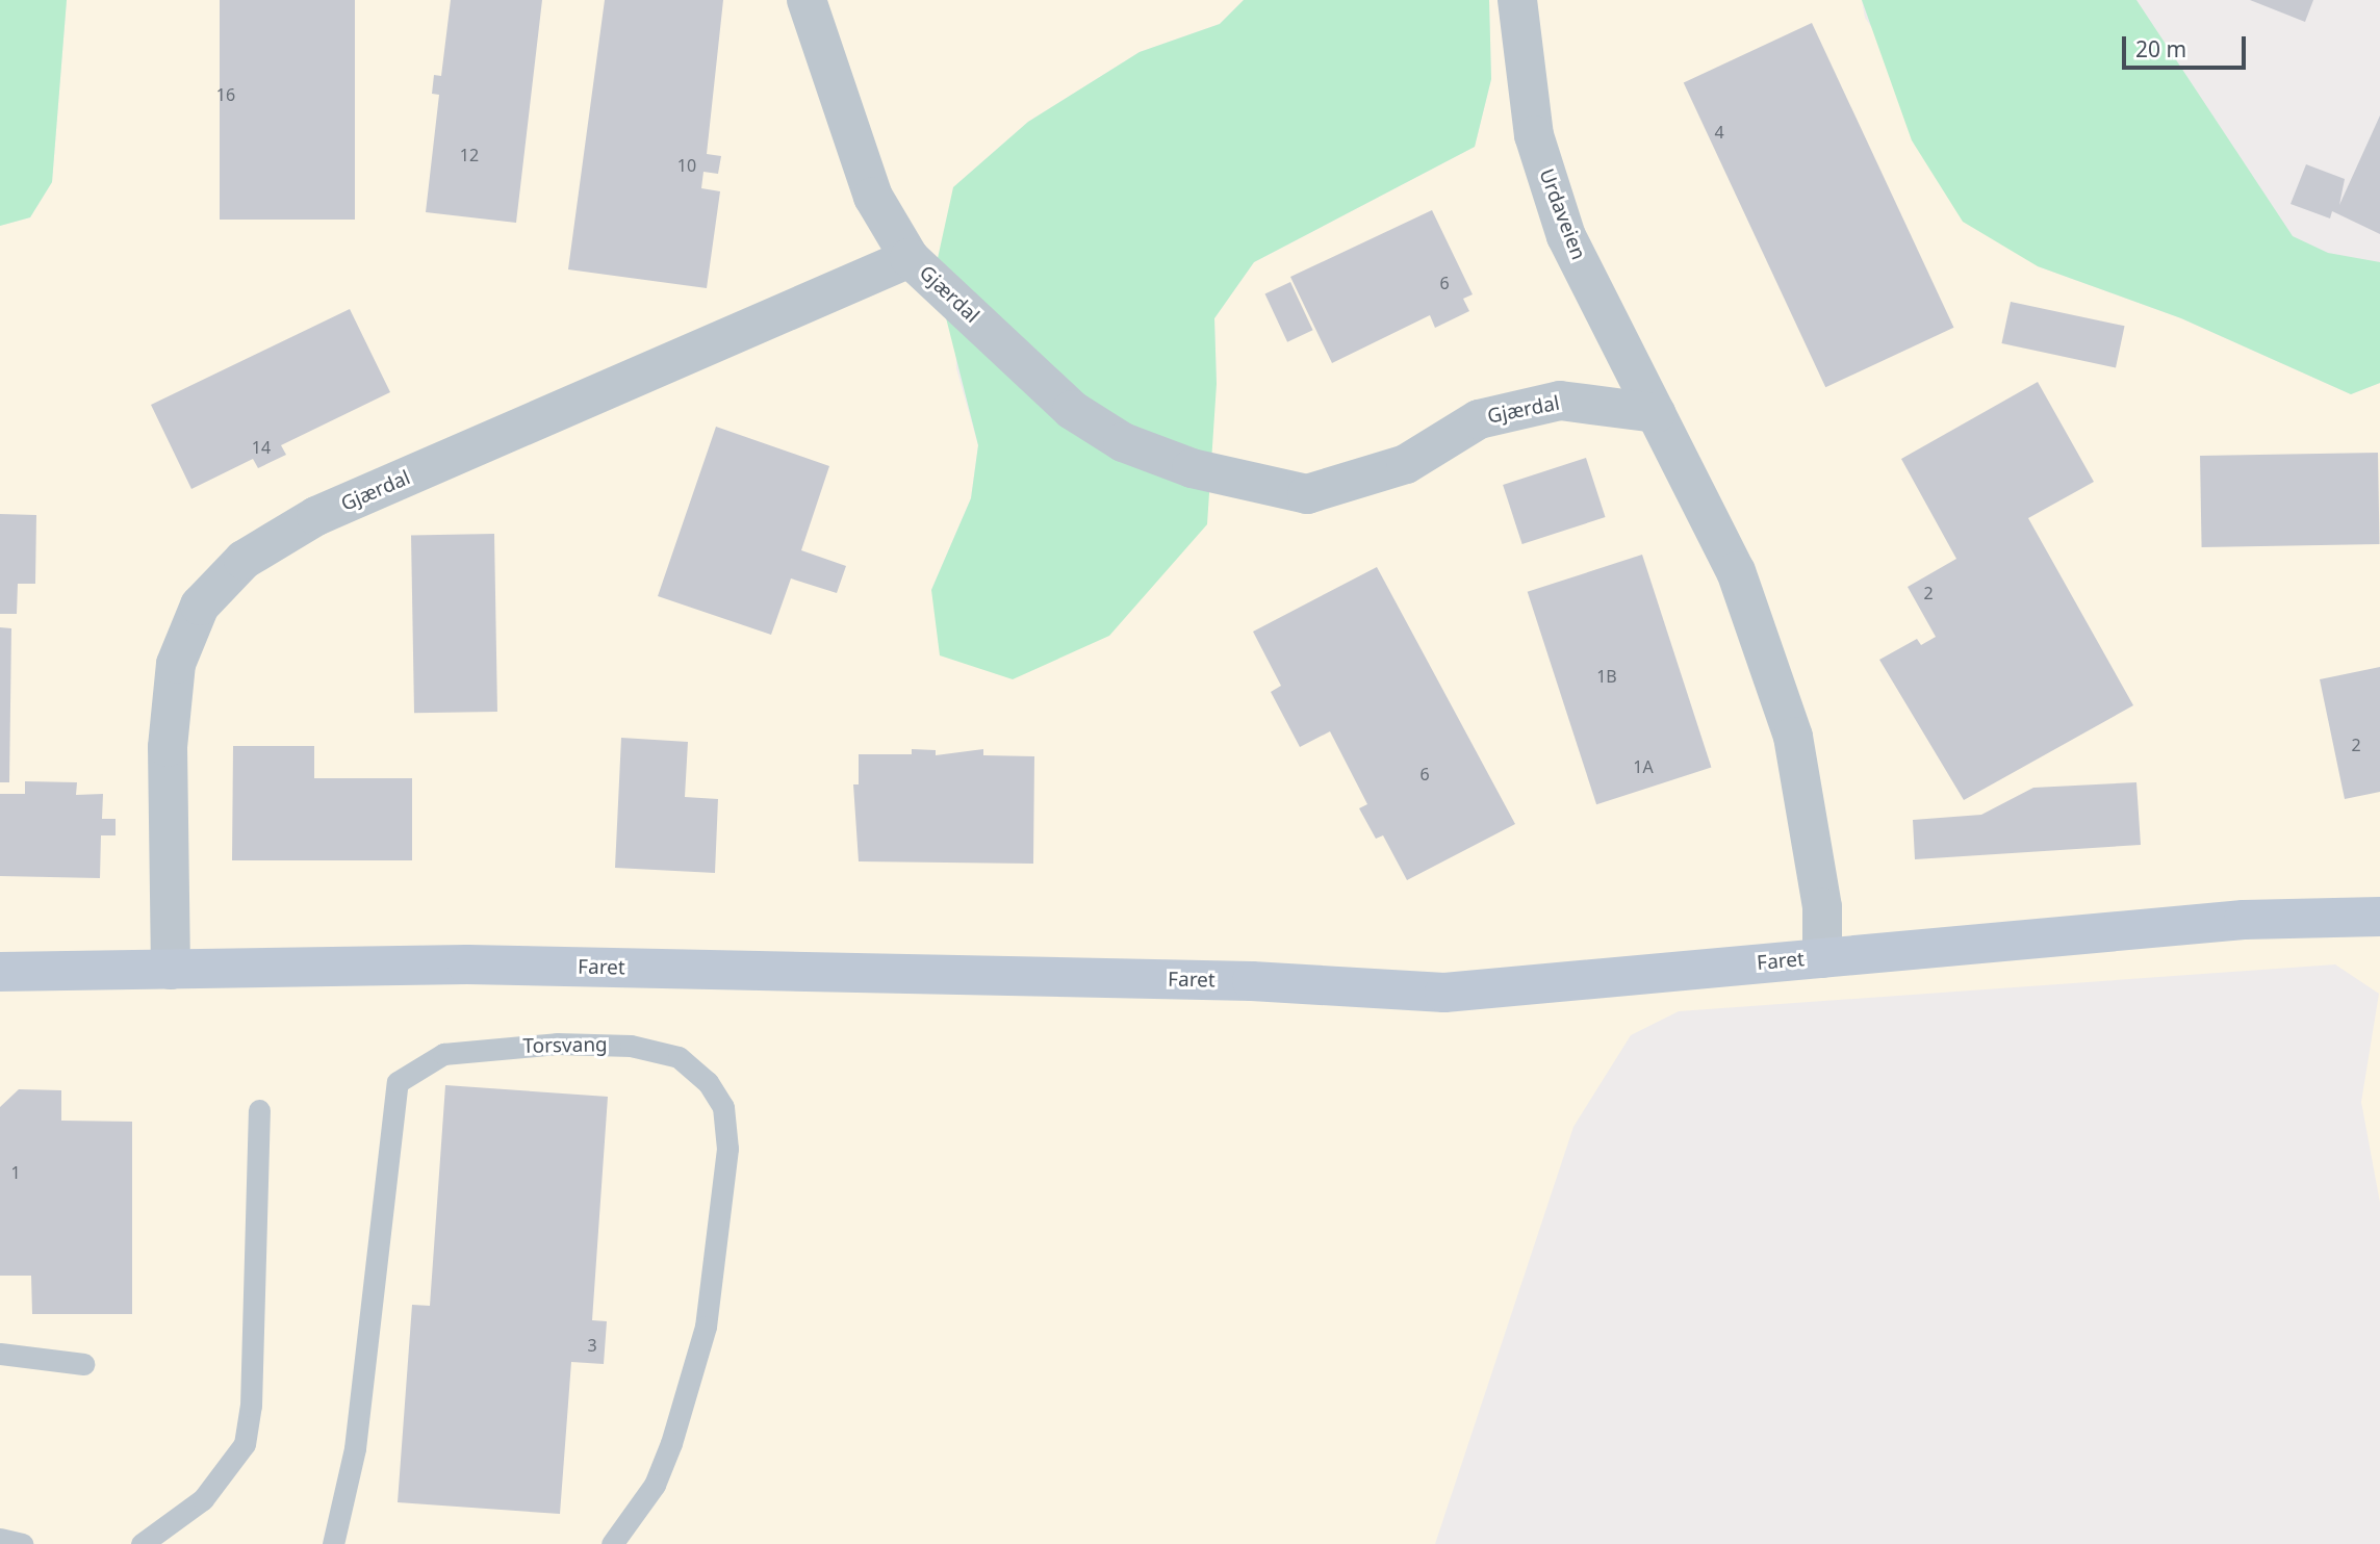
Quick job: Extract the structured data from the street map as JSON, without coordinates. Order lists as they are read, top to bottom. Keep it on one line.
{"streets":{"street":["Urdaveien","Gjærdal","Faret"],"lane":["Torsvang"]},"crossings":[["Urdaveien","Gjærdal"],["Gjærdal","Faret"]],"house_numbers":["16","4","12","10","6","14","2","1B","2","1A","6","1","3"],"scale_bar":"20 m"}
